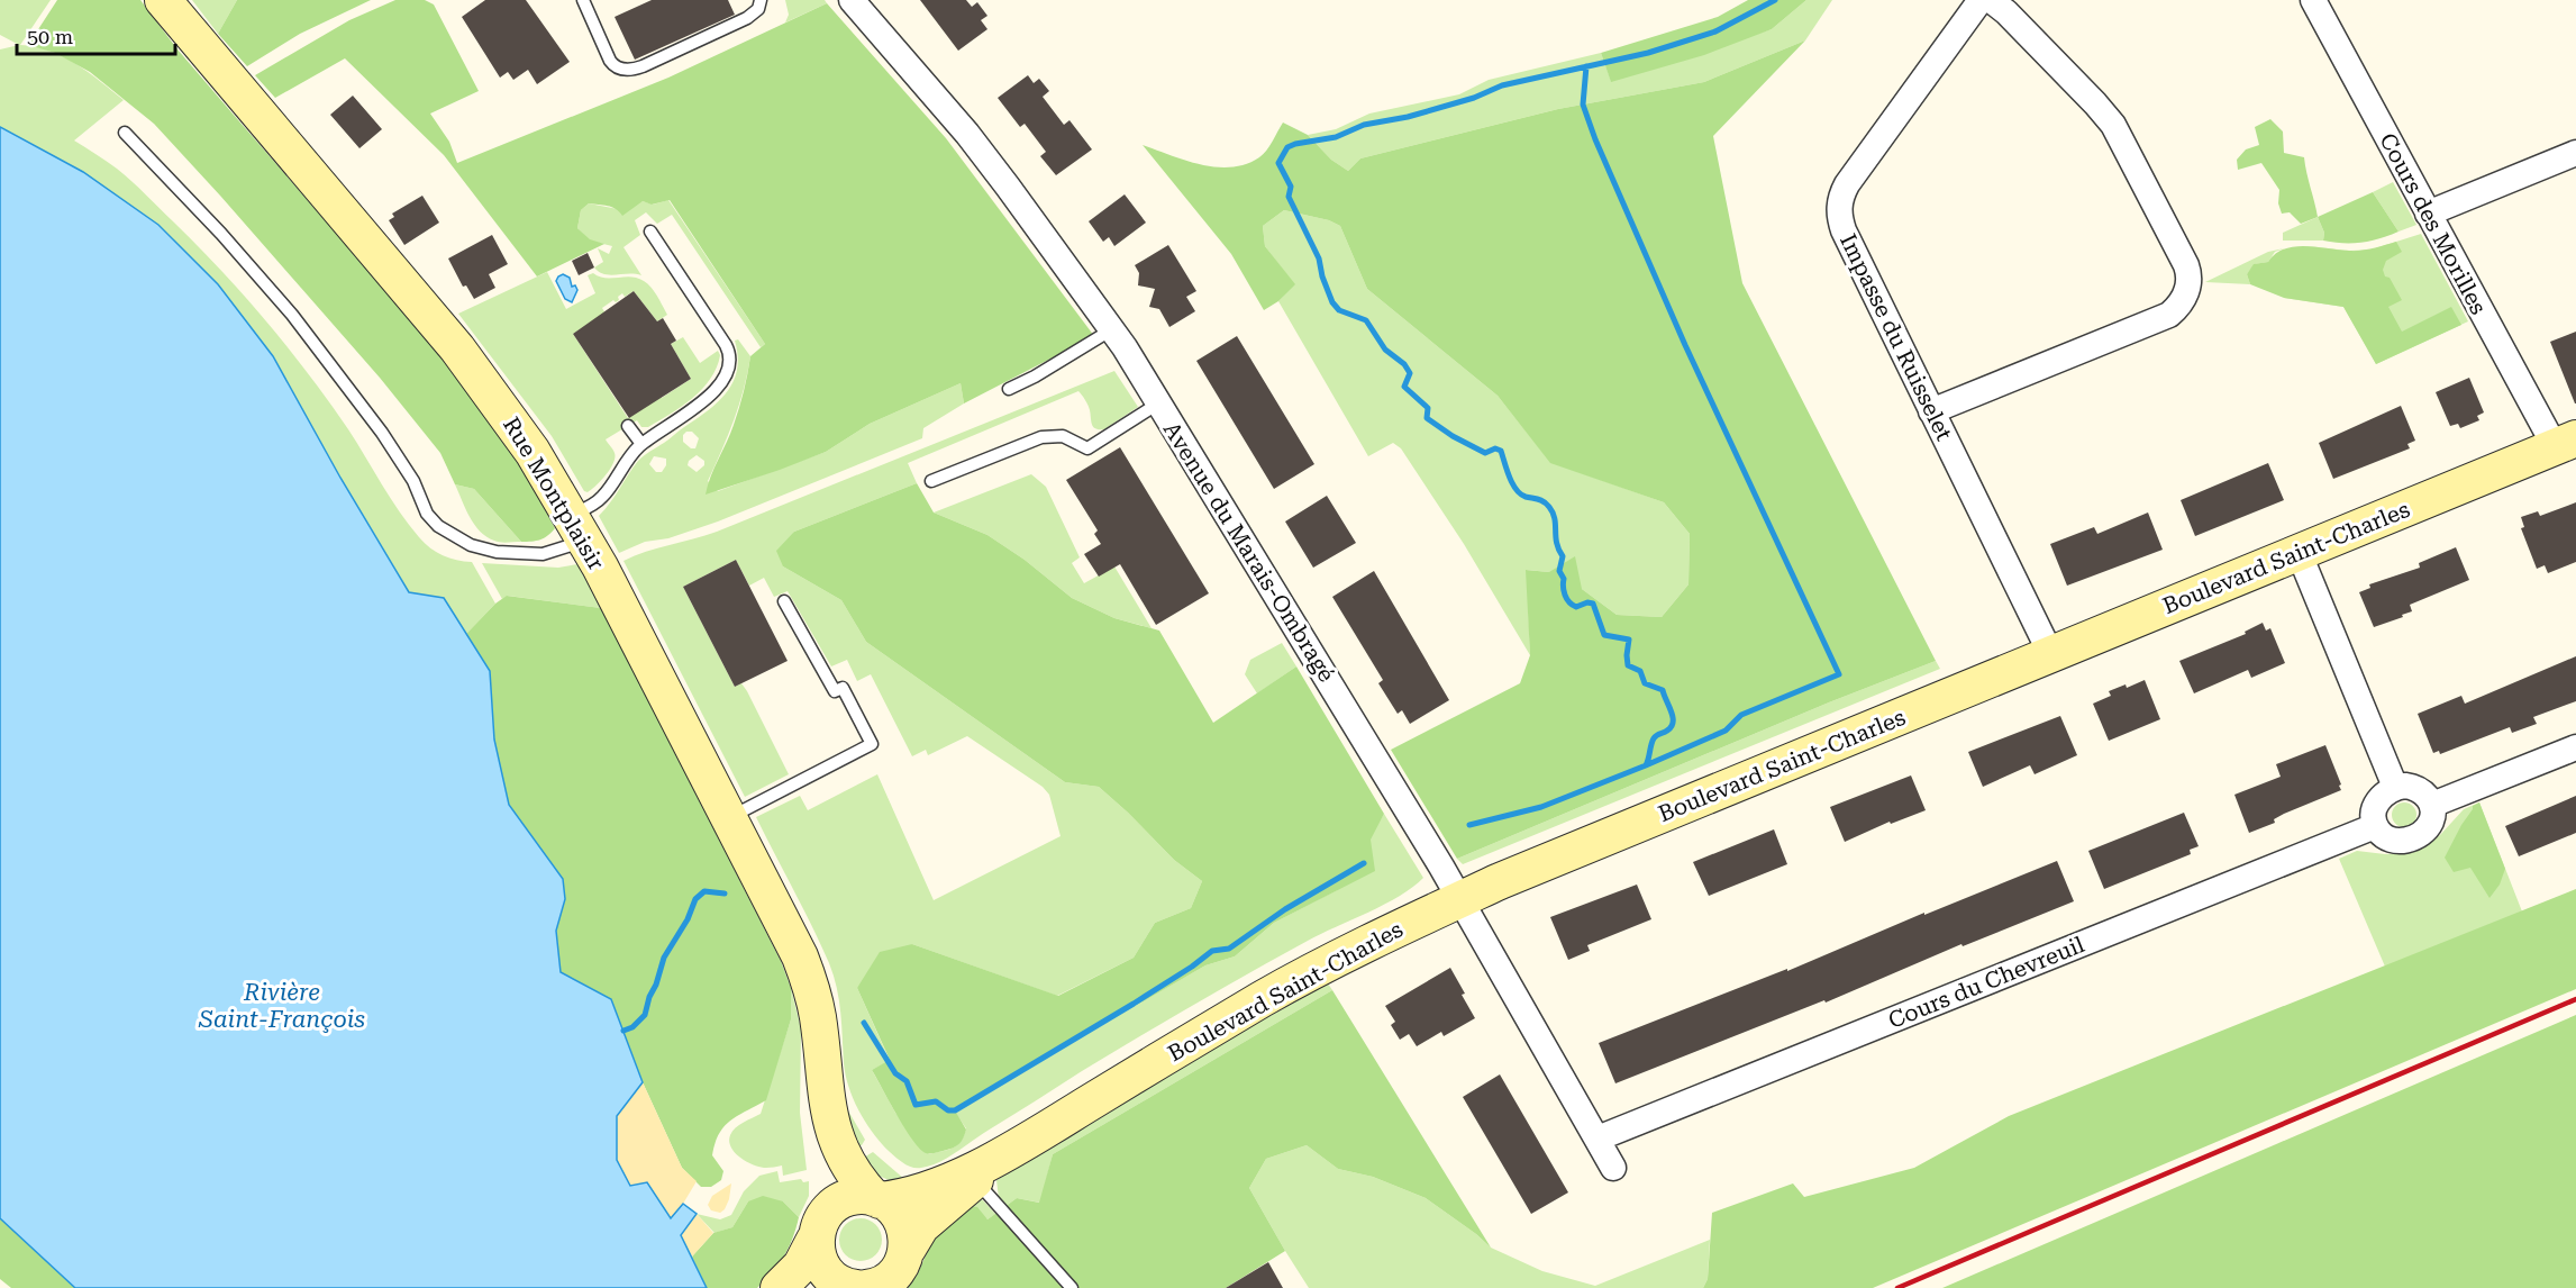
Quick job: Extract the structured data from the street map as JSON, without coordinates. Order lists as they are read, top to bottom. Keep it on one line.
{"streets":{"street":["Cours des Morilles","Impasse du Ruisselet","Rue Montplaisir","Avenue du Marais-Ombragé","Boulevard Saint-Charles","Cours du Chevreuil"]},"crossings":[["Cours des Morilles","Boulevard Saint-Charles"],["Impasse du Ruisselet","Boulevard Saint-Charles"],["Rue Montplaisir","Boulevard Saint-Charles"],["Avenue du Marais-Ombragé","Boulevard Saint-Charles"],["Avenue du Marais-Ombragé","Cours du Chevreuil"]],"water":["Rivière Saint-François"],"scale_bar":"50 m"}
